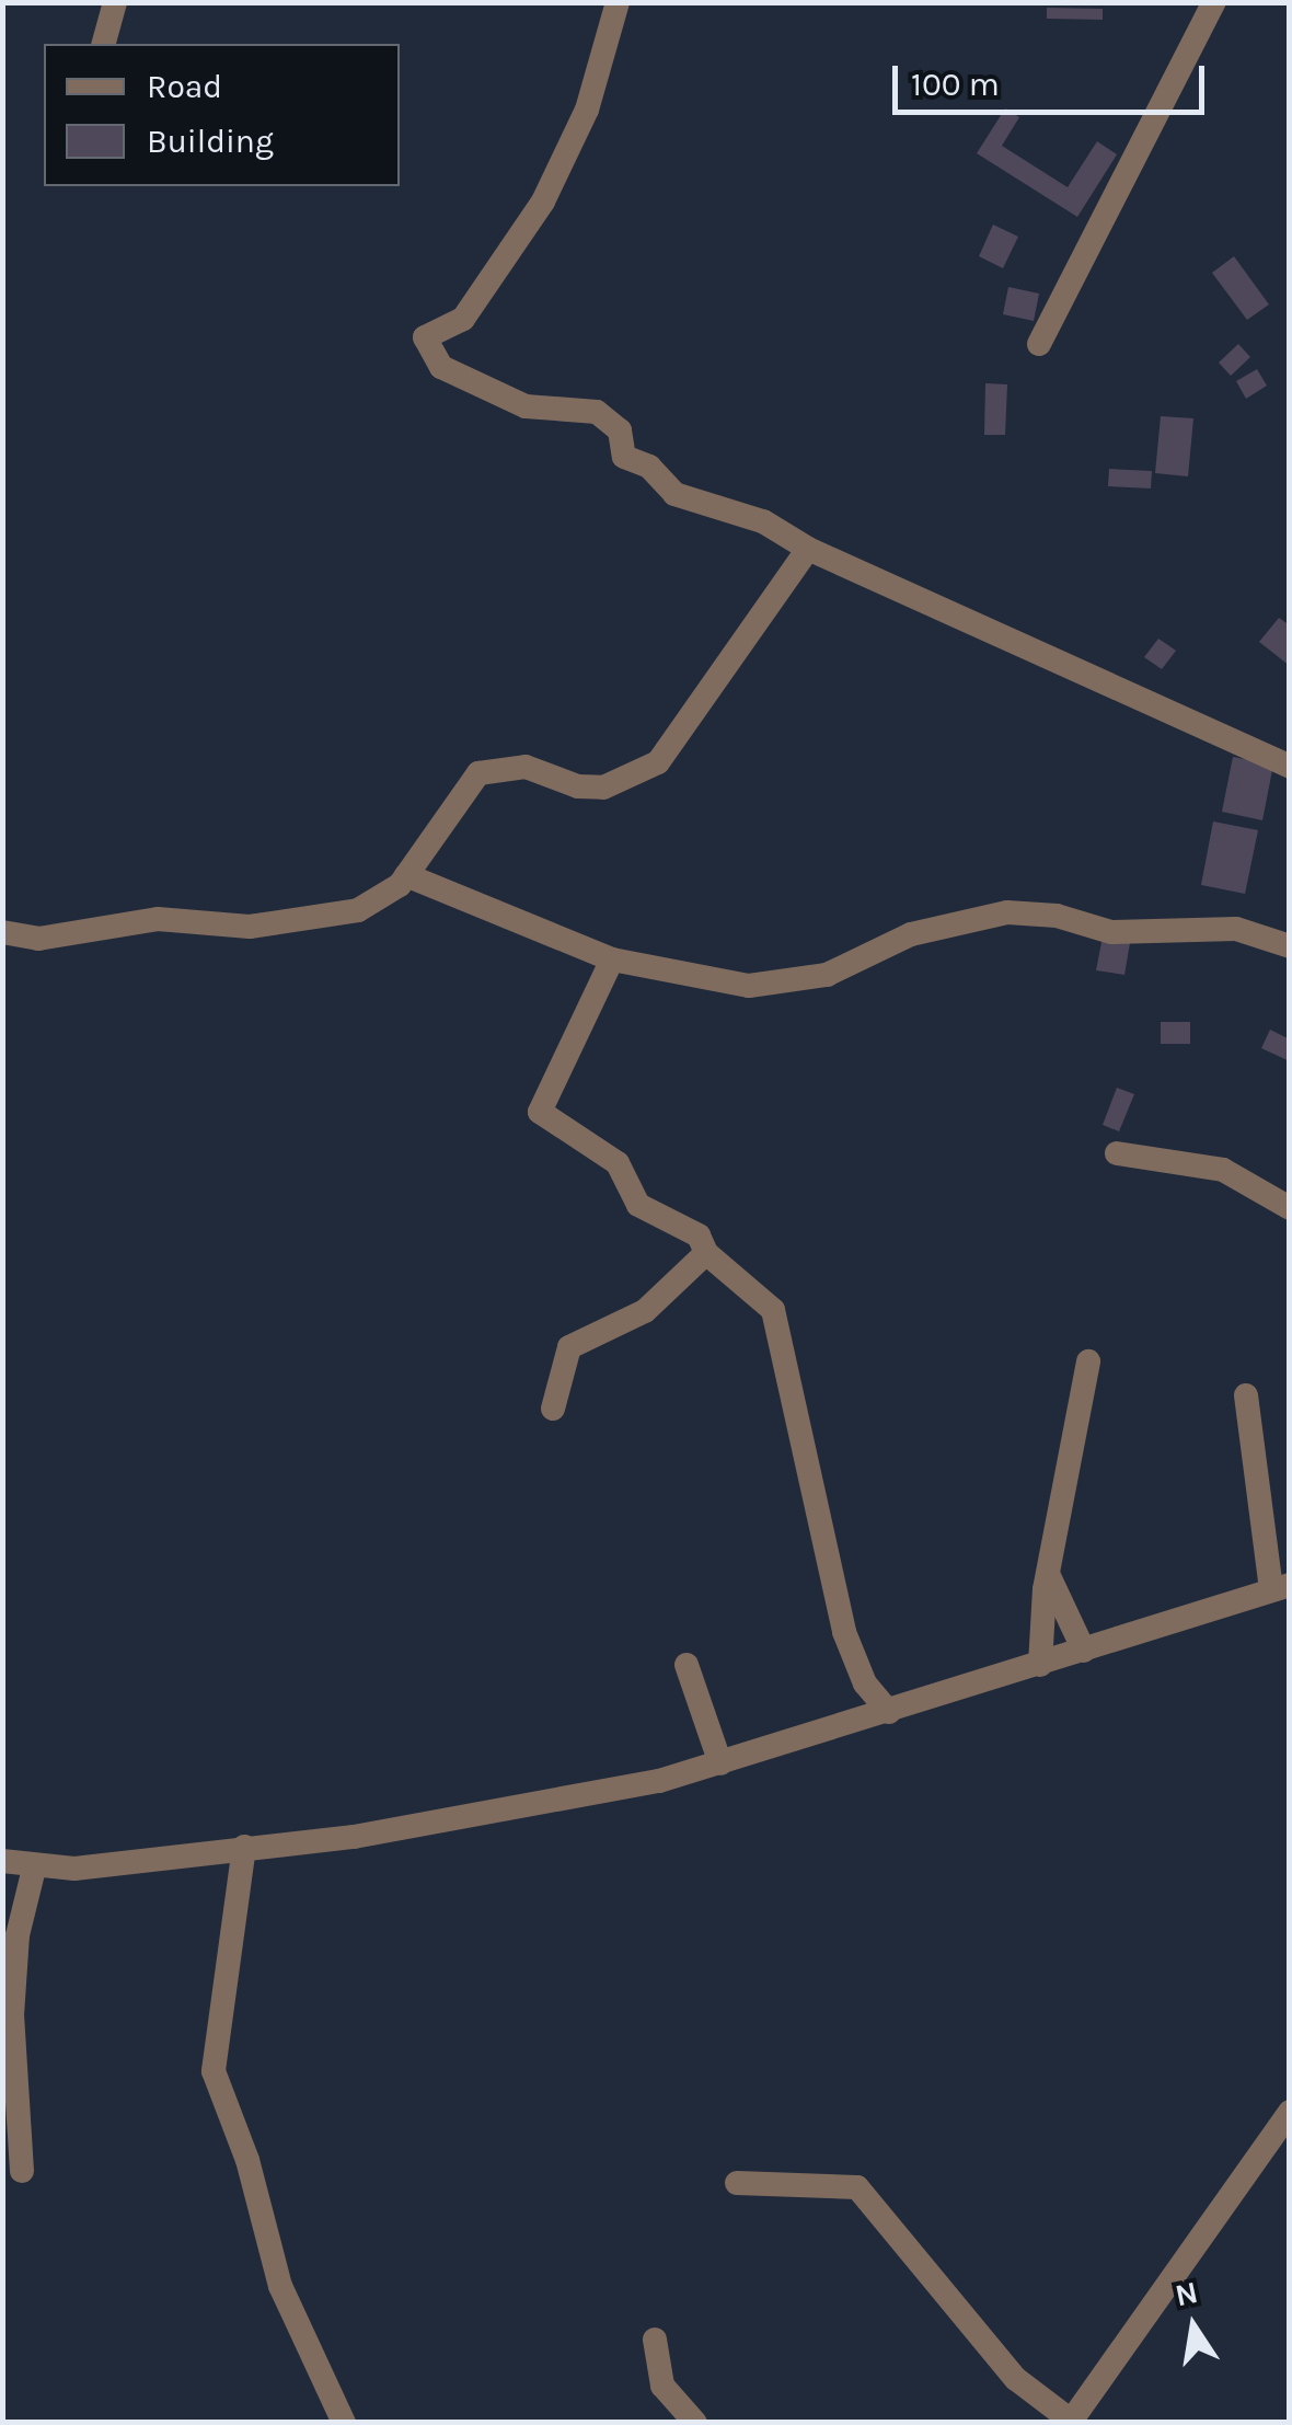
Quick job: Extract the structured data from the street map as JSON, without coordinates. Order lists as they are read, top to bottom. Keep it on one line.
{"legend":["Road","Building"],"scale_bar":"100 m","north":"top"}
